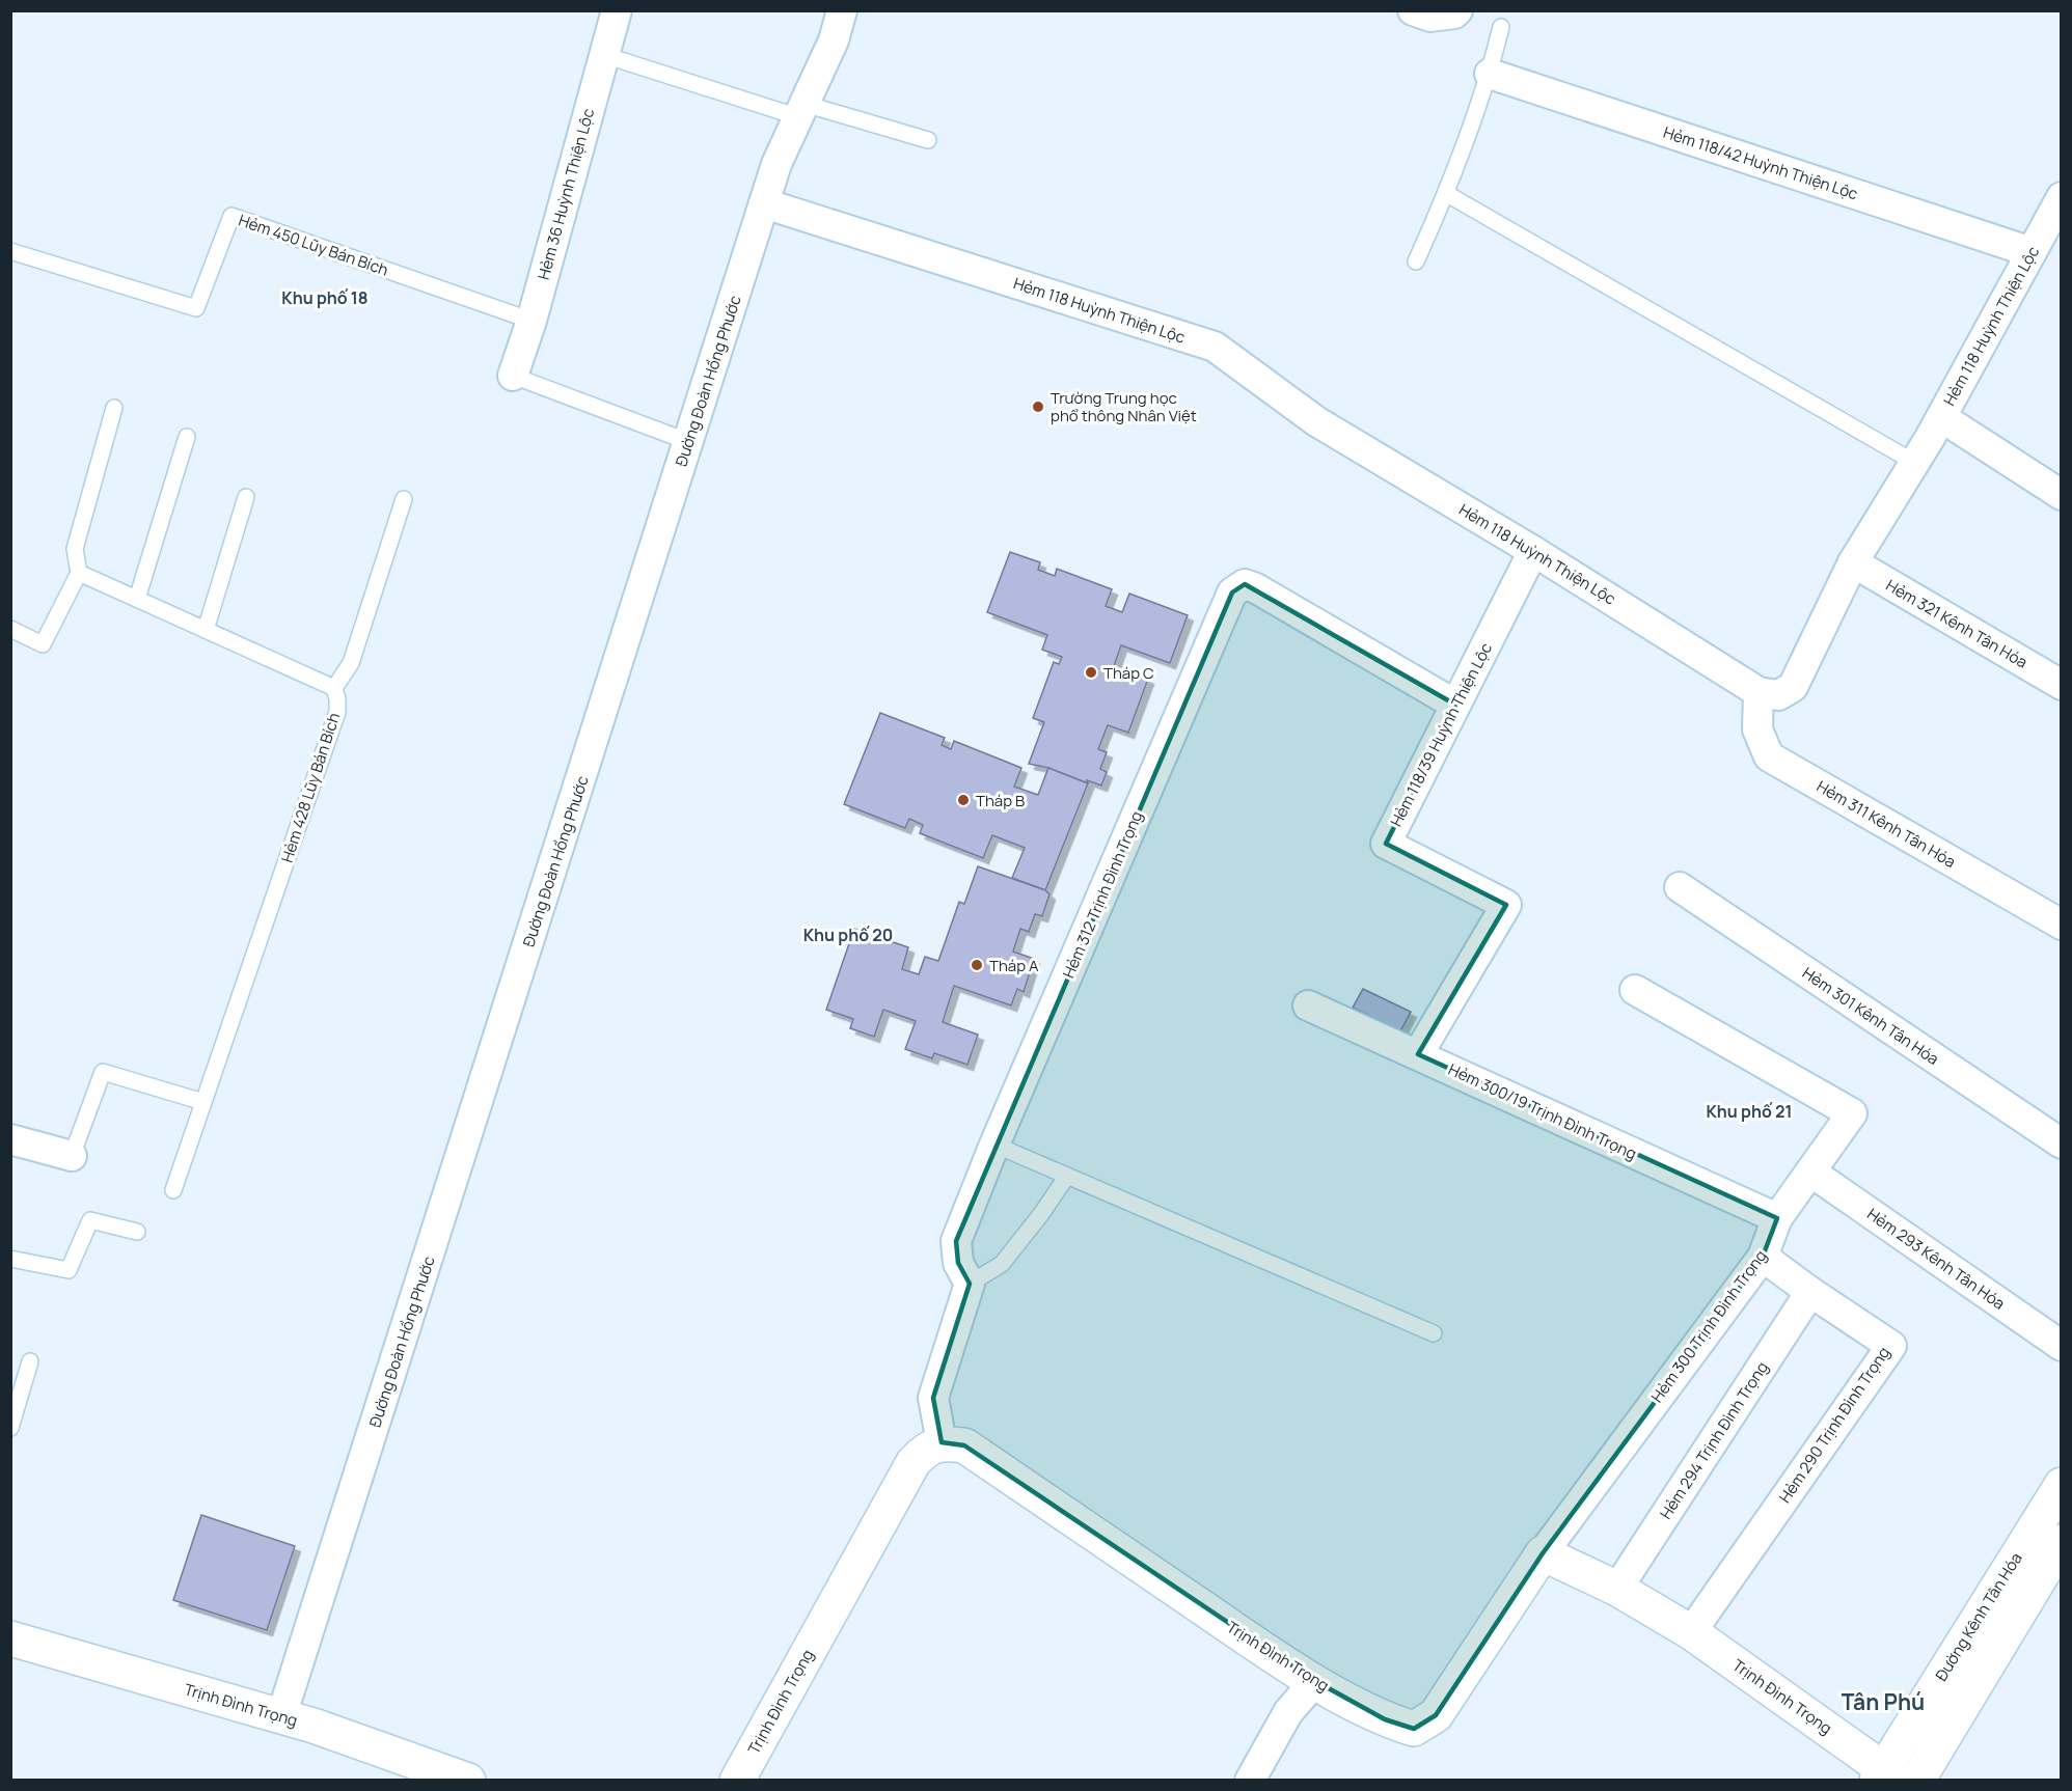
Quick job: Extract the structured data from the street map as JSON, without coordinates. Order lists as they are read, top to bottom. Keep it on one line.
{"streets":{"street":["Hẻm 118/42 Huỳnh Thiện Lộc","Hẻm 36 Huỳnh Thiện Lộc","Hẻm 118 Huỳnh Thiện Lộc","Đường Đoàn Hồng Phước","Hẻm 321 Kênh Tân Hóa","Hẻm 118/39 Huỳnh Thiện Lộc","Hẻm 311 Kênh Tân Hóa","Hẻm 312 Trịnh Đình Trọng","Hẻm 301 Kênh Tân Hóa","Hẻm 300/19 Trịnh Đình Trọng","Hẻm 293 Kênh Tân Hóa","Hẻm 300 Trịnh Đình Trọng","Hẻm 290 Trịnh Đình Trọng","Hẻm 294 Trịnh Đình Trọng","Đường Kênh Tân Hóa","Trịnh Đình Trọng"],"lane":["Hẻm 450 Lũy Bán Bích","Hẻm 428 Lũy Bán Bích"]},"crossings":[["Hẻm 118/42 Huỳnh Thiện Lộc","Hẻm 118 Huỳnh Thiện Lộc"],["Hẻm 36 Huỳnh Thiện Lộc","Hẻm 450 Lũy Bán Bích"],["Hẻm 118 Huỳnh Thiện Lộc","Đường Đoàn Hồng Phước"],["Hẻm 118 Huỳnh Thiện Lộc","Hẻm 321 Kênh Tân Hóa"],["Hẻm 118 Huỳnh Thiện Lộc","Hẻm 118/39 Huỳnh Thiện Lộc"],["Hẻm 118 Huỳnh Thiện Lộc","Hẻm 311 Kênh Tân Hóa"],["Đường Đoàn Hồng Phước","Trịnh Đình Trọng"],["Hẻm 118/39 Huỳnh Thiện Lộc","Hẻm 312 Trịnh Đình Trọng"],["Hẻm 118/39 Huỳnh Thiện Lộc","Hẻm 300/19 Trịnh Đình Trọng"],["Hẻm 300/19 Trịnh Đình Trọng","Hẻm 300 Trịnh Đình Trọng"],["Hẻm 293 Kênh Tân Hóa","Hẻm 300 Trịnh Đình Trọng"],["Hẻm 300 Trịnh Đình Trọng","Hẻm 290 Trịnh Đình Trọng"],["Hẻm 300 Trịnh Đình Trọng","Trịnh Đình Trọng"],["Hẻm 290 Trịnh Đình Trọng","Hẻm 294 Trịnh Đình Trọng"],["Hẻm 290 Trịnh Đình Trọng","Trịnh Đình Trọng"],["Hẻm 294 Trịnh Đình Trọng","Trịnh Đình Trọng"],["Đường Kênh Tân Hóa","Trịnh Đình Trọng"]],"districts":["Khu phố 18","Khu phố 20","Khu phố 21","Tân Phú"],"places":["Trường Trung học phổ thông Nhân Việt","Tháp C","Tháp B","Tháp A"]}
